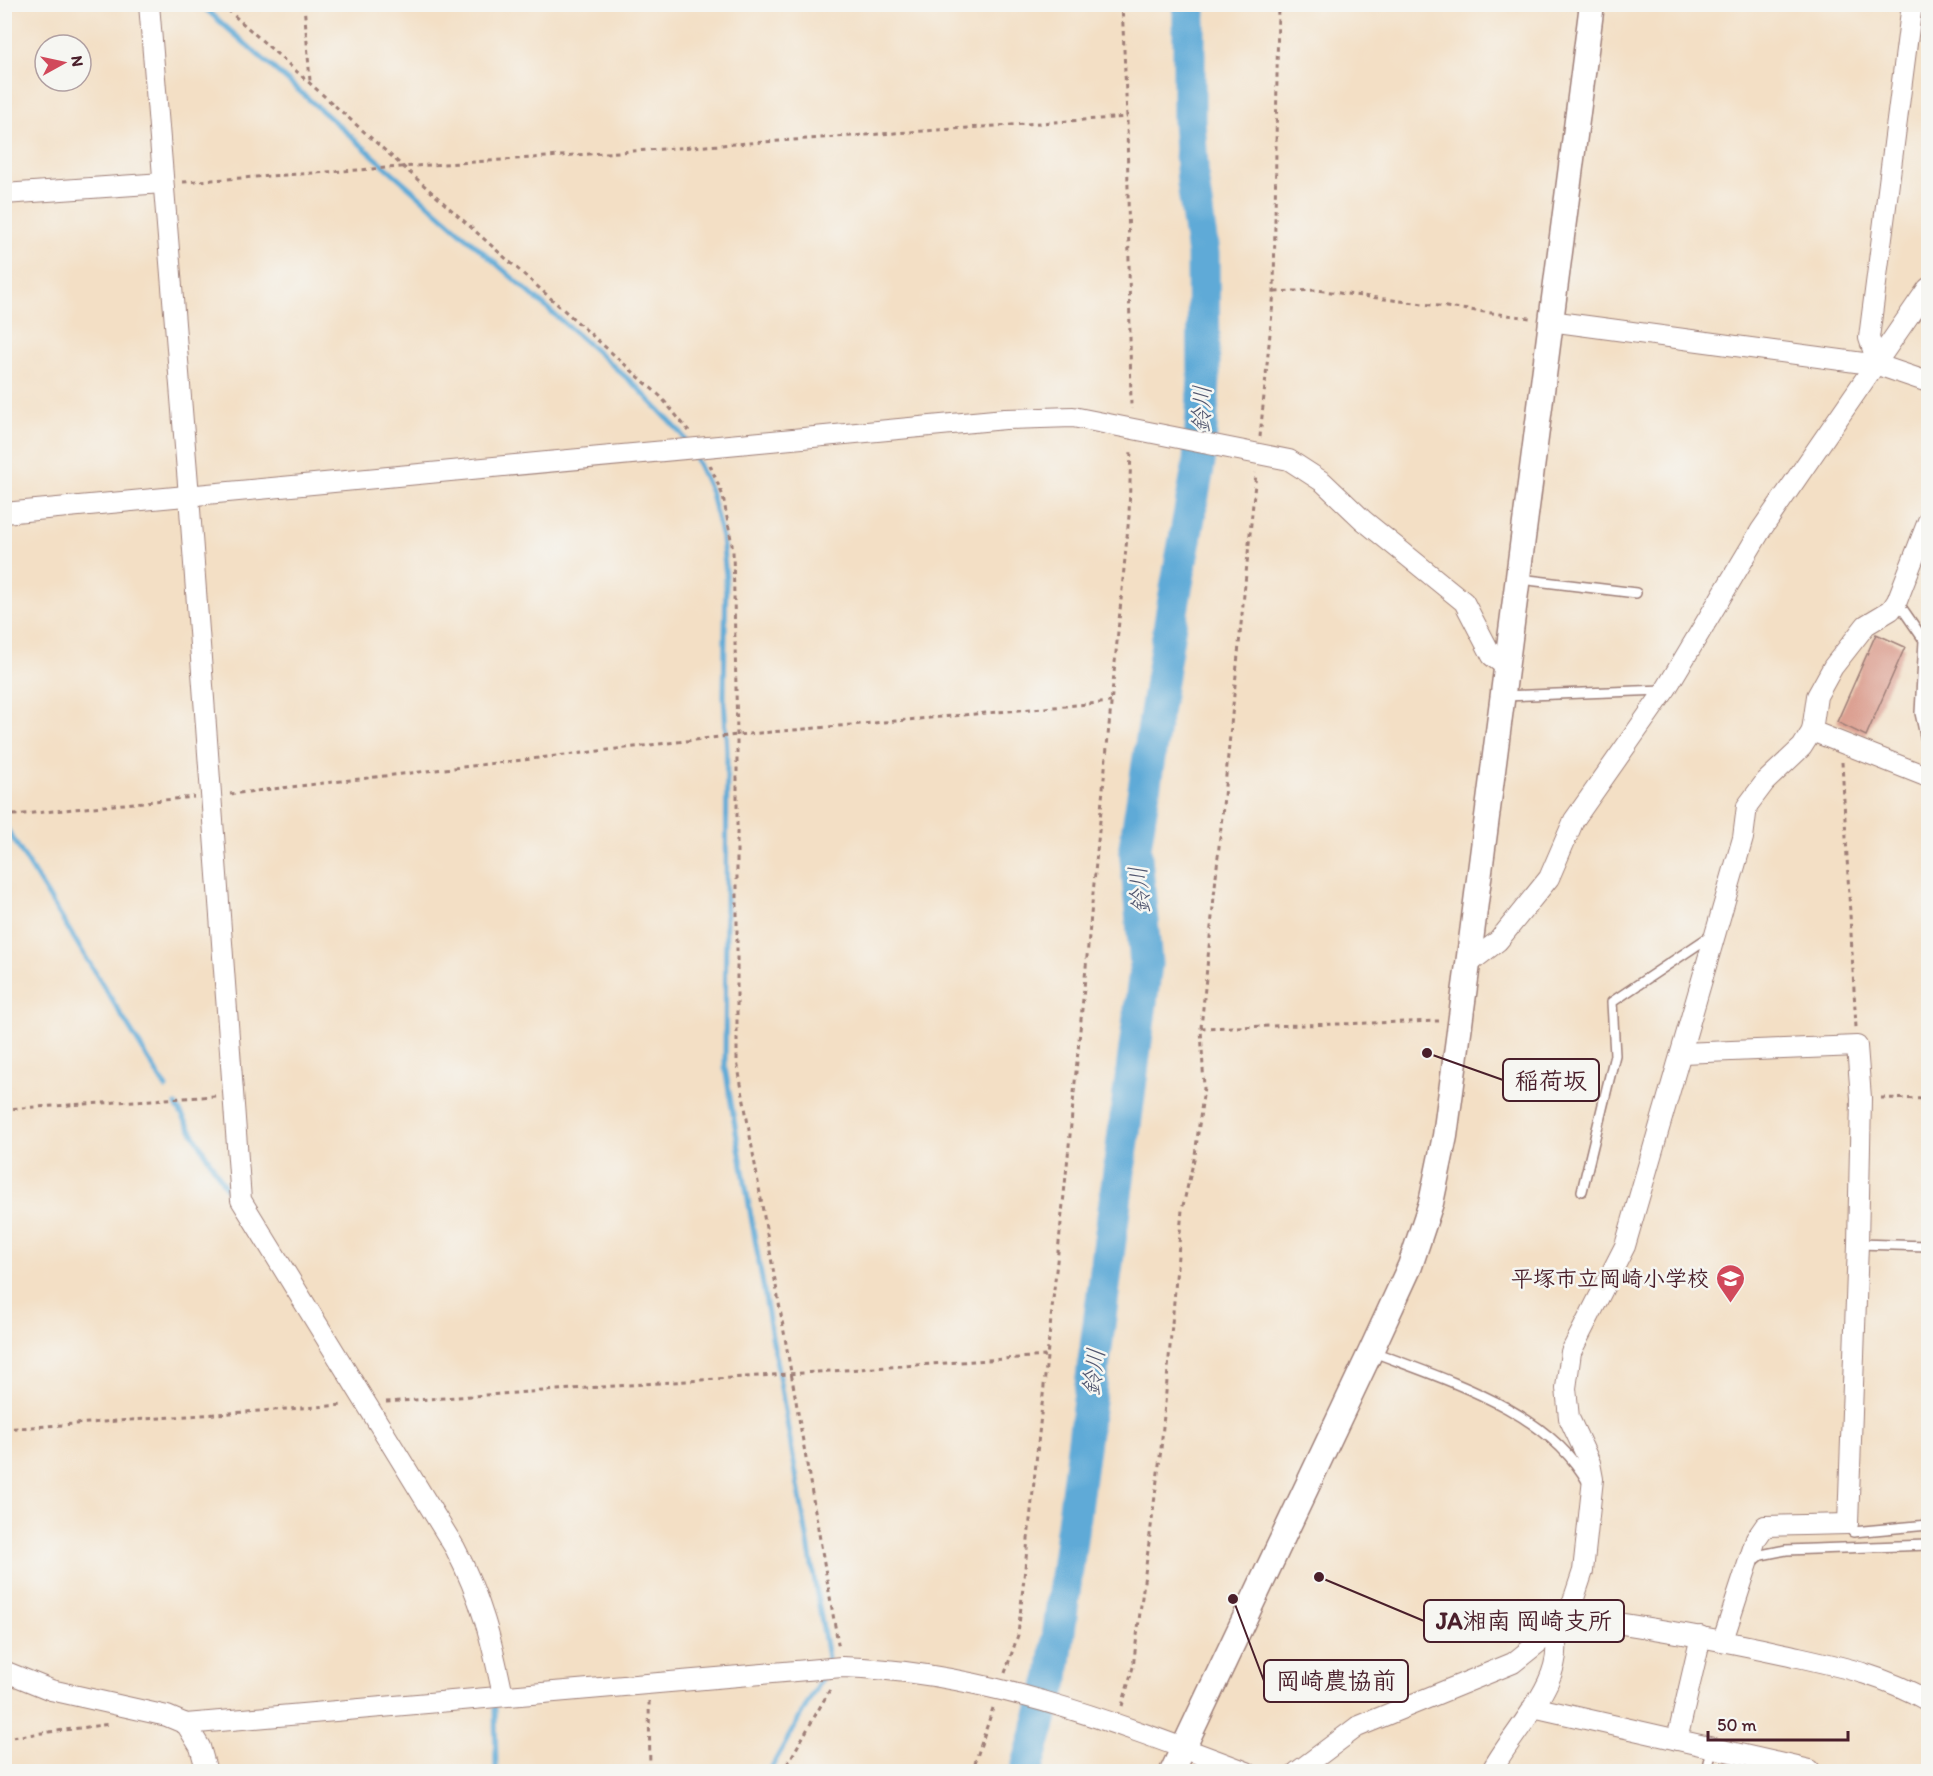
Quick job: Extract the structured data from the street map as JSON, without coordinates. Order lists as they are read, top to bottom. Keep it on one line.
{"water":["鈴川"],"places":{"other":["稲荷坂","JA湘南 岡崎支所","岡崎農協前"],"school or university":["平塚市立岡崎小学校"]},"scale_bar":"50 m","north":"right"}
